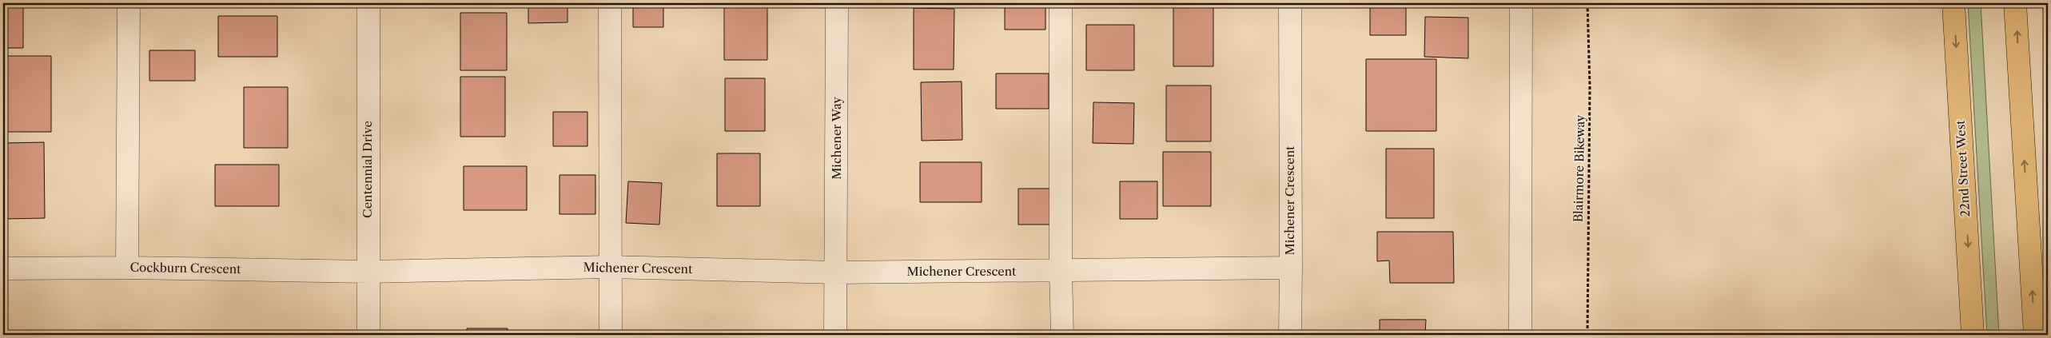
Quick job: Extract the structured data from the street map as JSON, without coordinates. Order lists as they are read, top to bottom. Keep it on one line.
{"streets":{"highway":["22nd Street West"],"street":["Michener Way","Centennial Drive","Michener Crescent","Cockburn Crescent"],"path":["Blairmore Bikeway"]},"crossings":[["Michener Way","Michener Crescent"],["Centennial Drive","Michener Crescent"],["Centennial Drive","Cockburn Crescent"],["Michener Crescent","Cockburn Crescent"]]}
